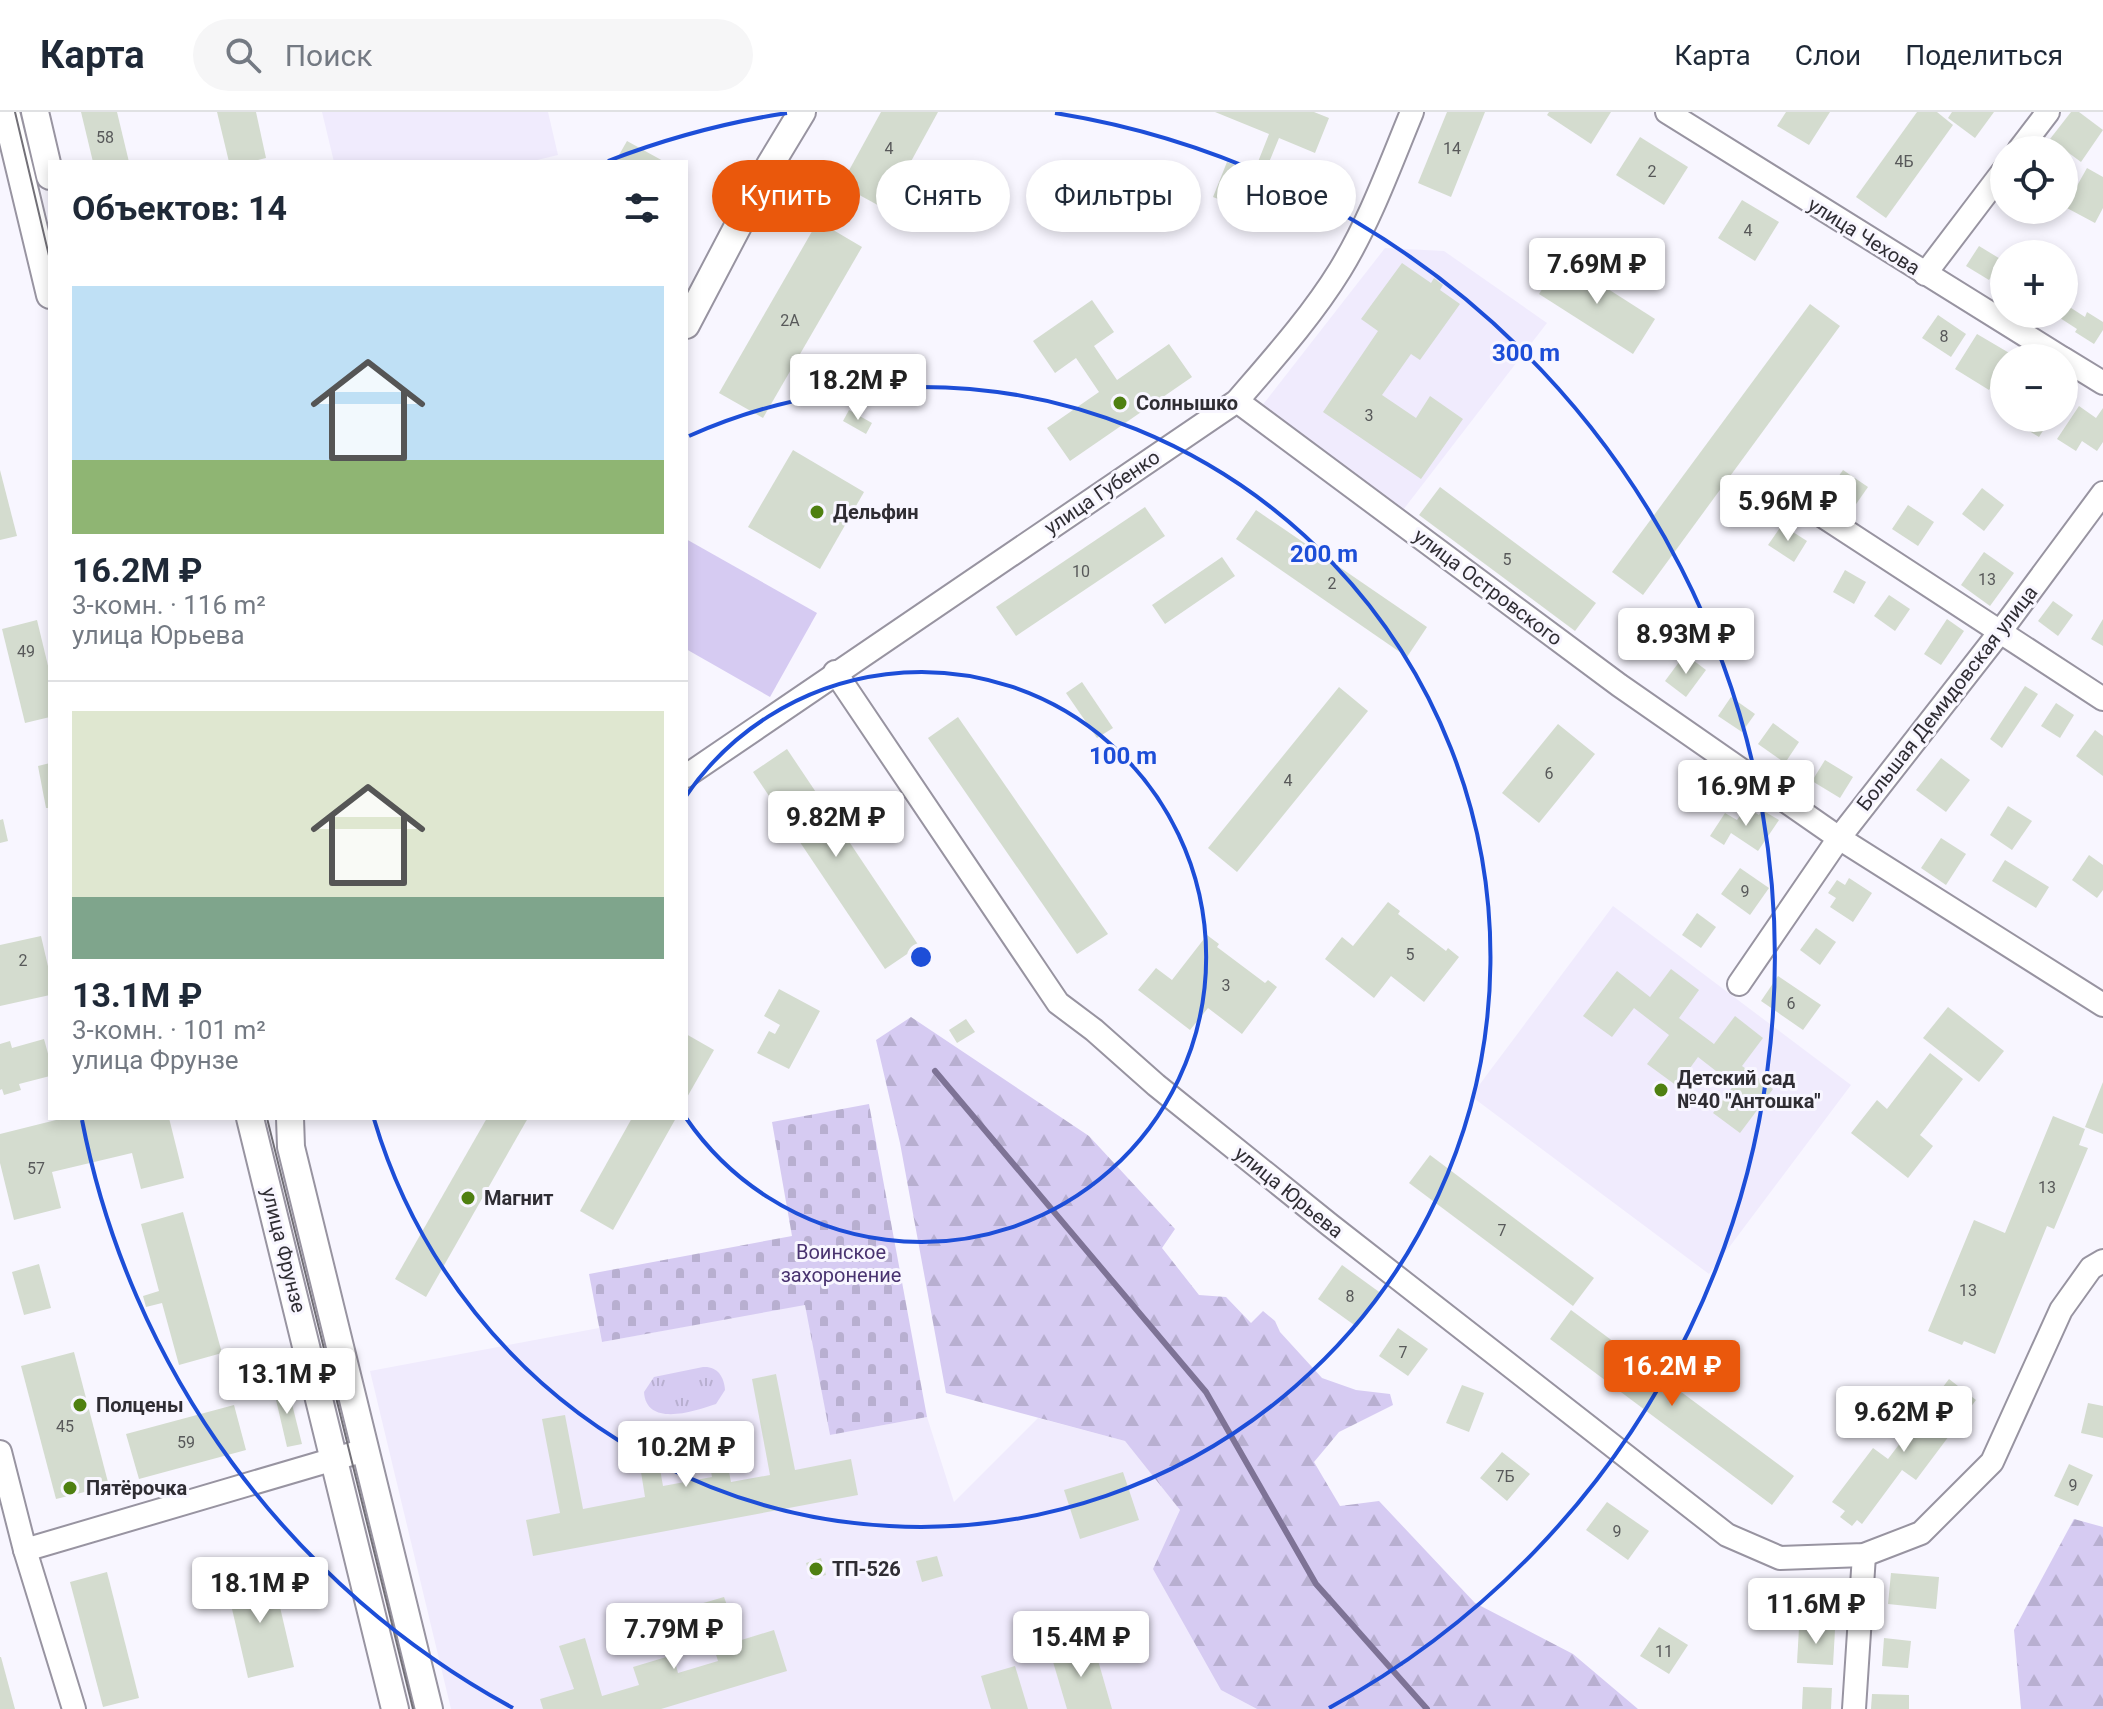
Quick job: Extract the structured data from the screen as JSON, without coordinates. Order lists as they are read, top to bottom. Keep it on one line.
{"streets":{"main road":["улица Фрунзе"],"street":["улица Чехова","улица Губенко","улица Островского","Большая Демидовская улица","улица Юрьева"]},"crossings":[["улица Губенко","улица Островского"],["улица Губенко","улица Юрьева"],["улица Островского","Большая Демидовская улица"]],"parks":["Воинское захоронение"],"places":["Солнышко","Дельфин","Детский сад №40 \"Антошка\"","Магнит","Полцены","Пятёрочка","ТП-526"],"house_numbers":["58","4","14","4Б","2","4","2А","8","3","5","10","13","2","49","6","4","9","5","2","3","6","57","13","7","13","8","7","45","59","7Б","9","9","11"],"page":{"header":"Карта","search":"Поиск","nav":["Карта","Слои","Поделиться"],"map_buttons":["+","−"],"chip":["Купить","Снять","Фильтры","Новое"],"heading":"Объектов: 14","price":["7.69M ₽","18.2M ₽","5.96M ₽","8.93M ₽","16.9M ₽","9.82M ₽","16.2M ₽","13.1M ₽","9.62M ₽","10.2M ₽","18.1M ₽","11.6M ₽","7.79M ₽","15.4M ₽"],"list":[{"name":"16.2M ₽","note":"3-комн. · 116 m² · улица Юрьева"},{"name":"13.1M ₽","note":"3-комн. · 101 m² · улица Фрунзе"}]},"rings":["300 m","200 m","100 m"]}
